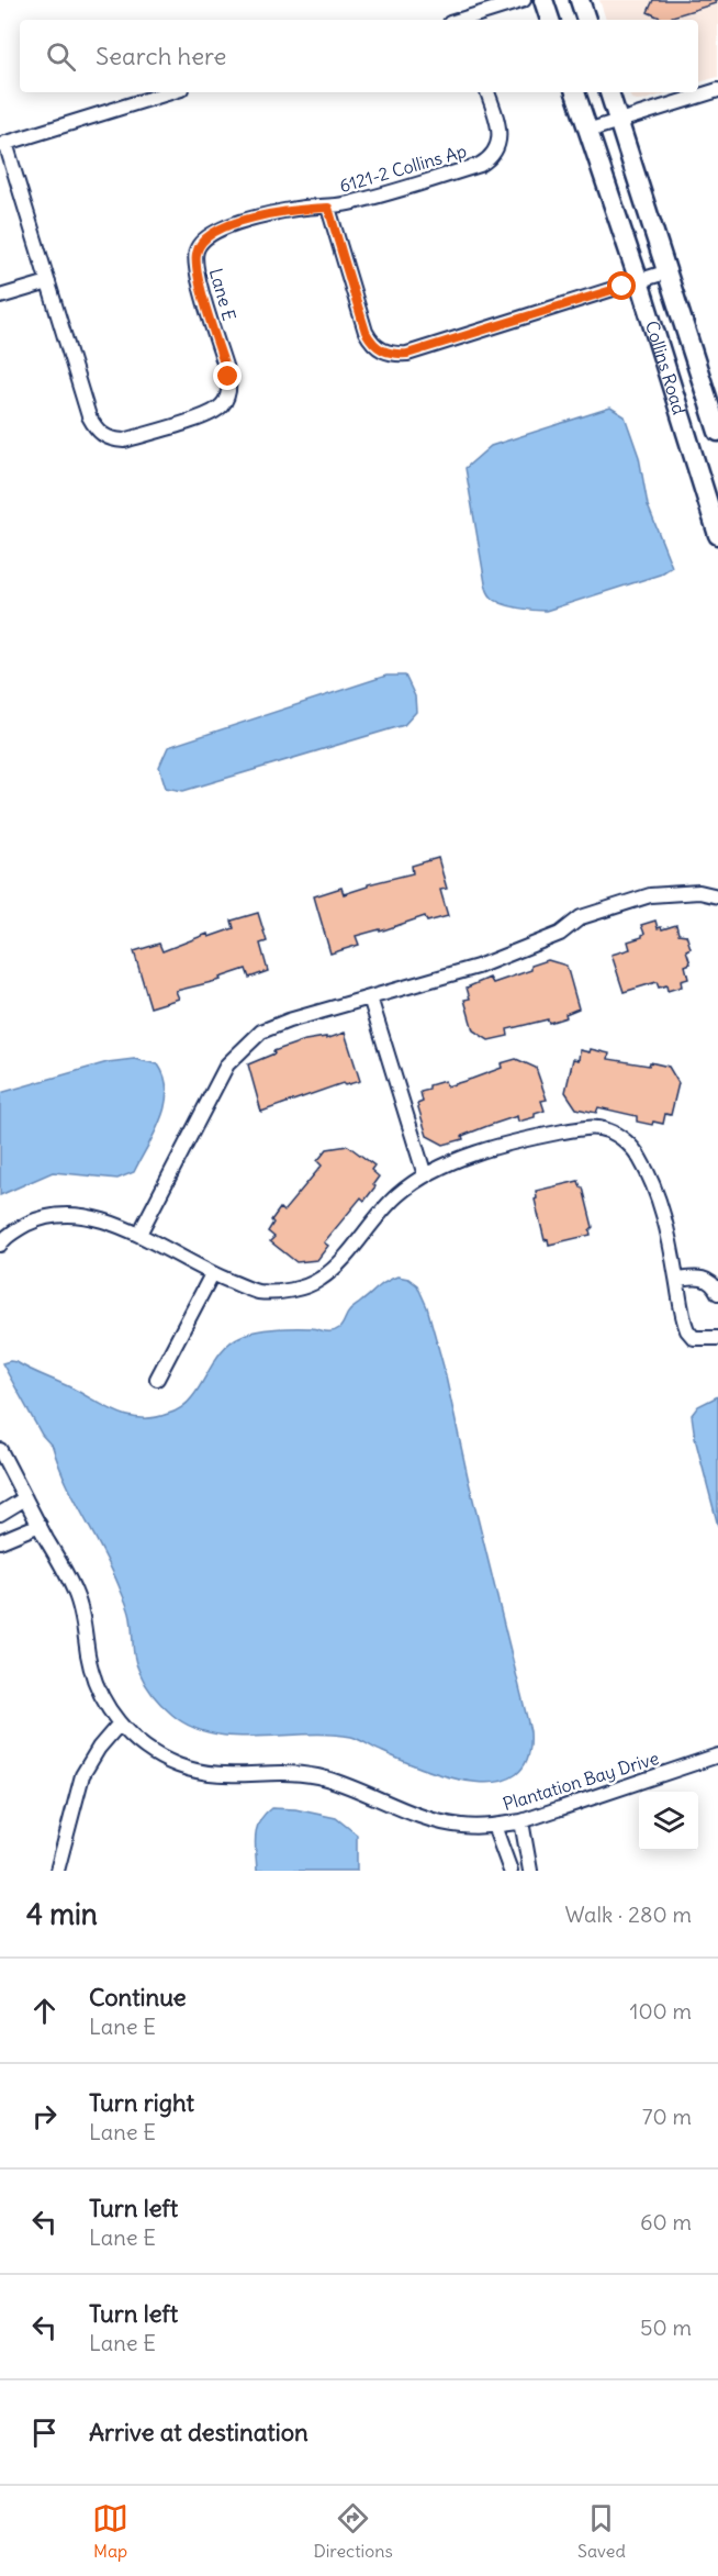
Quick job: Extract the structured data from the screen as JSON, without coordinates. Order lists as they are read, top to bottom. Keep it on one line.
{"streets":{"main road":["Collins Road"],"street":["6121-2 Collins Ap","Lane E","Plantation Bay Drive"]},"crossings":[["6121-2 Collins Ap","Lane E"]],"page":{"search":"Search here","heading":["4 min","Walk · 280 m"],"list":[["Continue","Lane E","100 m"],["Turn right","Lane E","70 m"],["Turn left","Lane E","60 m"],["Turn left","Lane E","50 m"],"Arrive at destination"],"nav":["Map","Directions","Saved"]}}
